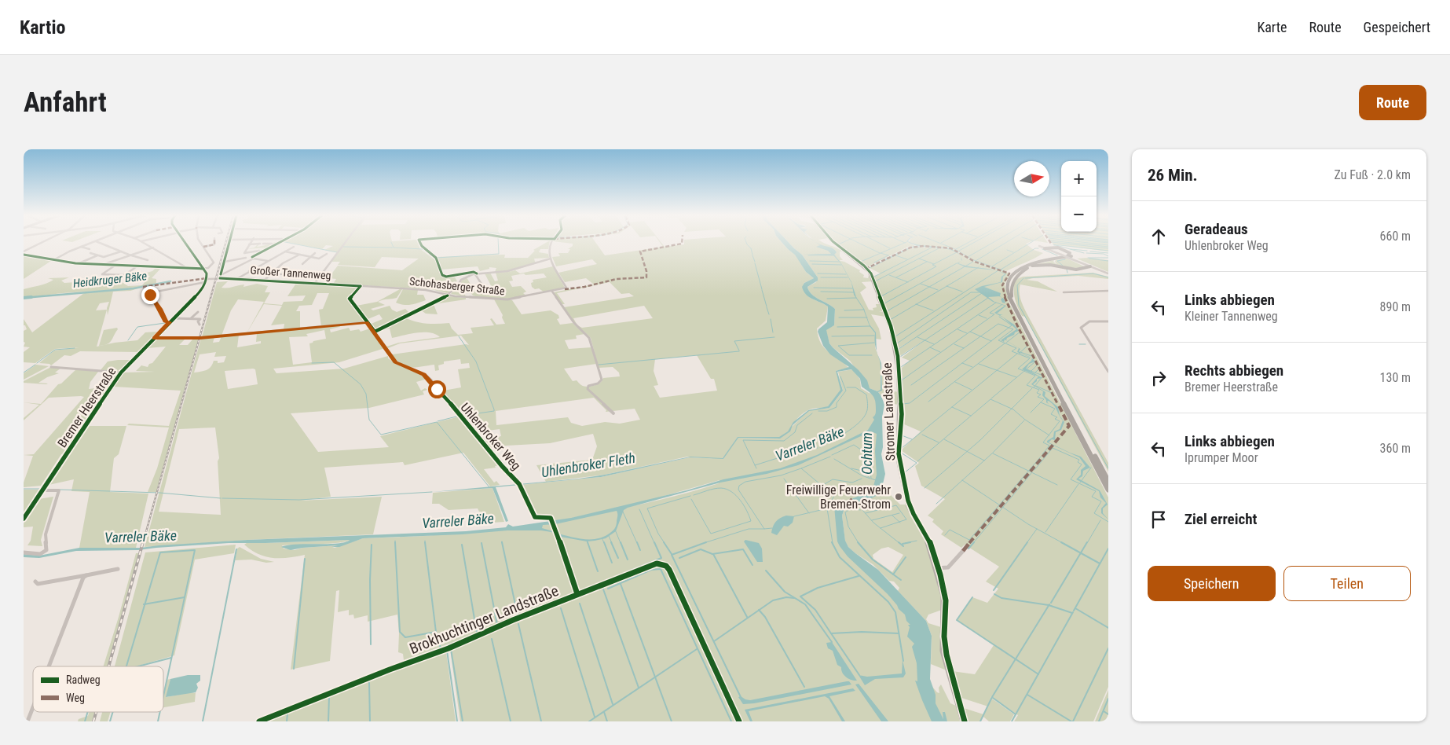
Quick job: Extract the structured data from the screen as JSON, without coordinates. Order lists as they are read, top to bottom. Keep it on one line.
{"streets":{"main road":["Bremer Heerstraße","Stromer Landstraße"],"street":["Großer Tannenweg","Schohasberger Straße","Uhlenbroker Weg","Brokhuchtinger Landstraße"]},"crossings":[["Großer Tannenweg","Schohasberger Straße"],["Großer Tannenweg","Bremer Heerstraße"],["Großer Tannenweg","Uhlenbroker Weg"],["Schohasberger Straße","Uhlenbroker Weg"]],"water":["Heidkruger Bäke","Varreler Bäke","Ochtum","Uhlenbroker Fleth"],"places":["Freiwillige Feuerwehr Bremen-Strom"],"legend":["Radweg","Weg"],"north":"right","page":{"header":"Kartio","nav":["Karte","Route","Gespeichert"],"buttons":["Route",["Speichern","Teilen"]],"title":"Anfahrt","heading":["26 Min.","Zu Fuß · 2.0 km"],"map_buttons":["+","−"],"list":[["Geradeaus","Uhlenbroker Weg","660 m"],["Links abbiegen","Kleiner Tannenweg","890 m"],["Rechts abbiegen","Bremer Heerstraße","130 m"],["Links abbiegen","Iprumper Moor","360 m"],"Ziel erreicht"]}}
